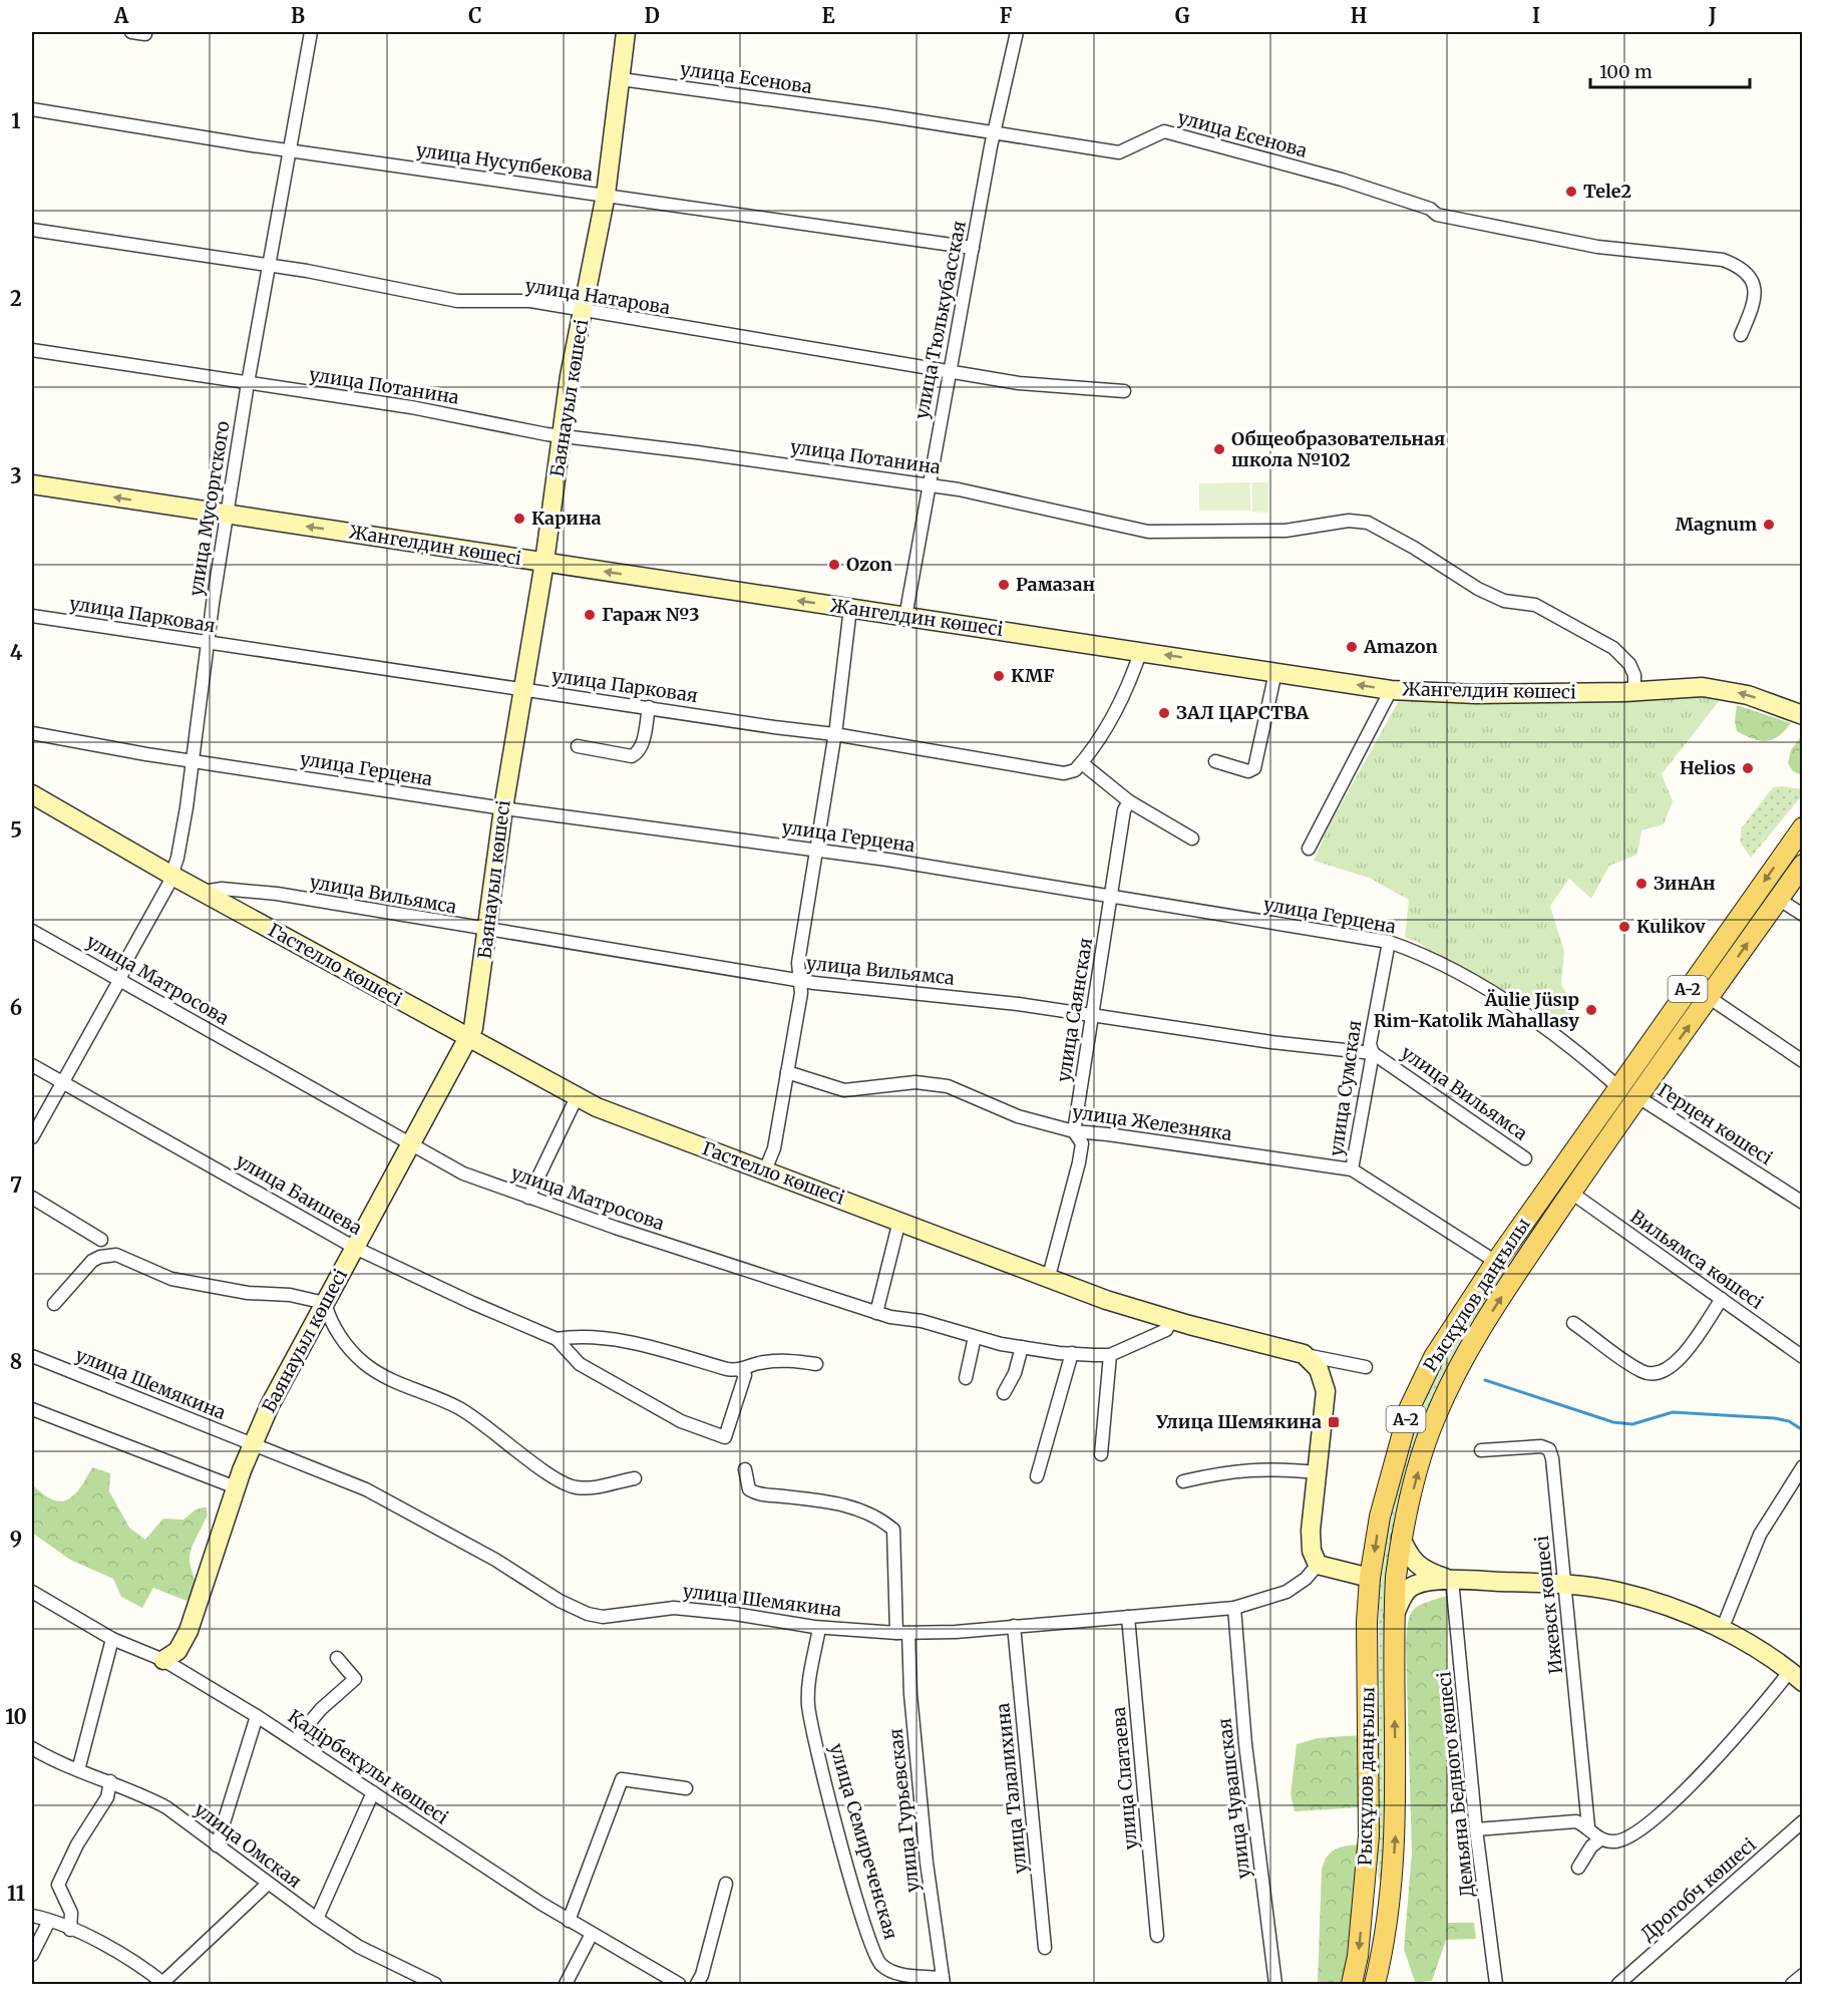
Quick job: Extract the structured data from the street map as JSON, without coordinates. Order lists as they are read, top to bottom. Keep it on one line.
{"streets":{"main road":["A-2","Рысқұлов даңғылы"],"street":["улица Есенова","улица Нусупбекова","улица Натарова","улица Тюлькубасская","улица Потанина","Баянауыл көшесі","улица Мусоргского","Жангелдин көшесі","улица Парковая","улица Герцена","улица Вильямса","Гастелло көшесі","улица Матросова","улица Саянская","улица Сумская","улица Железняка","Герцен көшесі","улица Баишева","Вильямса көшесі","улица Шемякина","Ижевск көшесі","Қадірбекұлы көшесі","улица Спатаева","Демьяна Бедного көшесі","улица Талалихина","улица Чувашская","улица Гурьевская","улица Семиреченская","улица Омская","Дрогобч көшесі"]},"crossings":[["улица Есенова","улица Тюлькубасская"],["улица Есенова","Баянауыл көшесі"],["улица Нусупбекова","улица Тюлькубасская"],["улица Нусупбекова","Баянауыл көшесі"],["улица Нусупбекова","улица Мусоргского"],["улица Натарова","улица Тюлькубасская"],["улица Натарова","Баянауыл көшесі"],["улица Натарова","улица Мусоргского"],["улица Тюлькубасская","улица Потанина"],["улица Тюлькубасская","Жангелдин көшесі"],["улица Потанина","Баянауыл көшесі"],["улица Потанина","улица Мусоргского"],["улица Потанина","Жангелдин көшесі"],["Баянауыл көшесі","Жангелдин көшесі"],["Баянауыл көшесі","улица Парковая"],["Баянауыл көшесі","улица Герцена"],["Баянауыл көшесі","улица Вильямса"],["Баянауыл көшесі","Гастелло көшесі"],["Баянауыл көшесі","улица Матросова"],["Баянауыл көшесі","улица Баишева"],["Баянауыл көшесі","улица Шемякина"],["Баянауыл көшесі","Қадірбекұлы көшесі"],["улица Мусоргского","Жангелдин көшесі"],["улица Мусоргского","улица Парковая"],["улица Мусоргского","улица Герцена"],["улица Мусоргского","Гастелло көшесі"],["улица Мусоргского","улица Матросова"],["улица Мусоргского","улица Баишева"],["улица Герцена","улица Саянская"],["улица Герцена","улица Сумская"],["улица Герцена","Рысқұлов даңғылы"],["улица Вильямса","Гастелло көшесі"],["улица Вильямса","улица Саянская"],["улица Вильямса","улица Сумская"],["Гастелло көшесі","улица Матросова"],["Гастелло көшесі","улица Саянская"],["улица Саянская","улица Железняка"],["улица Сумская","улица Железняка"],["улица Железняка","Рысқұлов даңғылы"],["Герцен көшесі","Рысқұлов даңғылы"],["Вильямса көшесі","Рысқұлов даңғылы"],["улица Шемякина","улица Спатаева"],["улица Шемякина","улица Талалихина"],["улица Шемякина","улица Чувашская"],["улица Шемякина","улица Гурьевская"],["улица Шемякина","улица Семиреченская"],["улица Гурьевская","улица Семиреченская"]],"one_way":["Жангелдин көшесі"],"places":{"other":["Tele2","Общеобразовательная школа №102","Карина","Magnum","Ozon","Рамазан","Гараж №3","Amazon","KMF","ЗАЛ ЦАРСТВА","Helios","ЗинАн","Kulikov","Äulie Jüsıp Rim-Katolik Mahallasy"],"transit":["Улица Шемякина"]},"scale_bar":"100 m","grid":{"columns":["A","B","C","D","E","F","G","H","I","J"],"rows":["1","2","3","4","5","6","7","8","9","10","11"]}}
